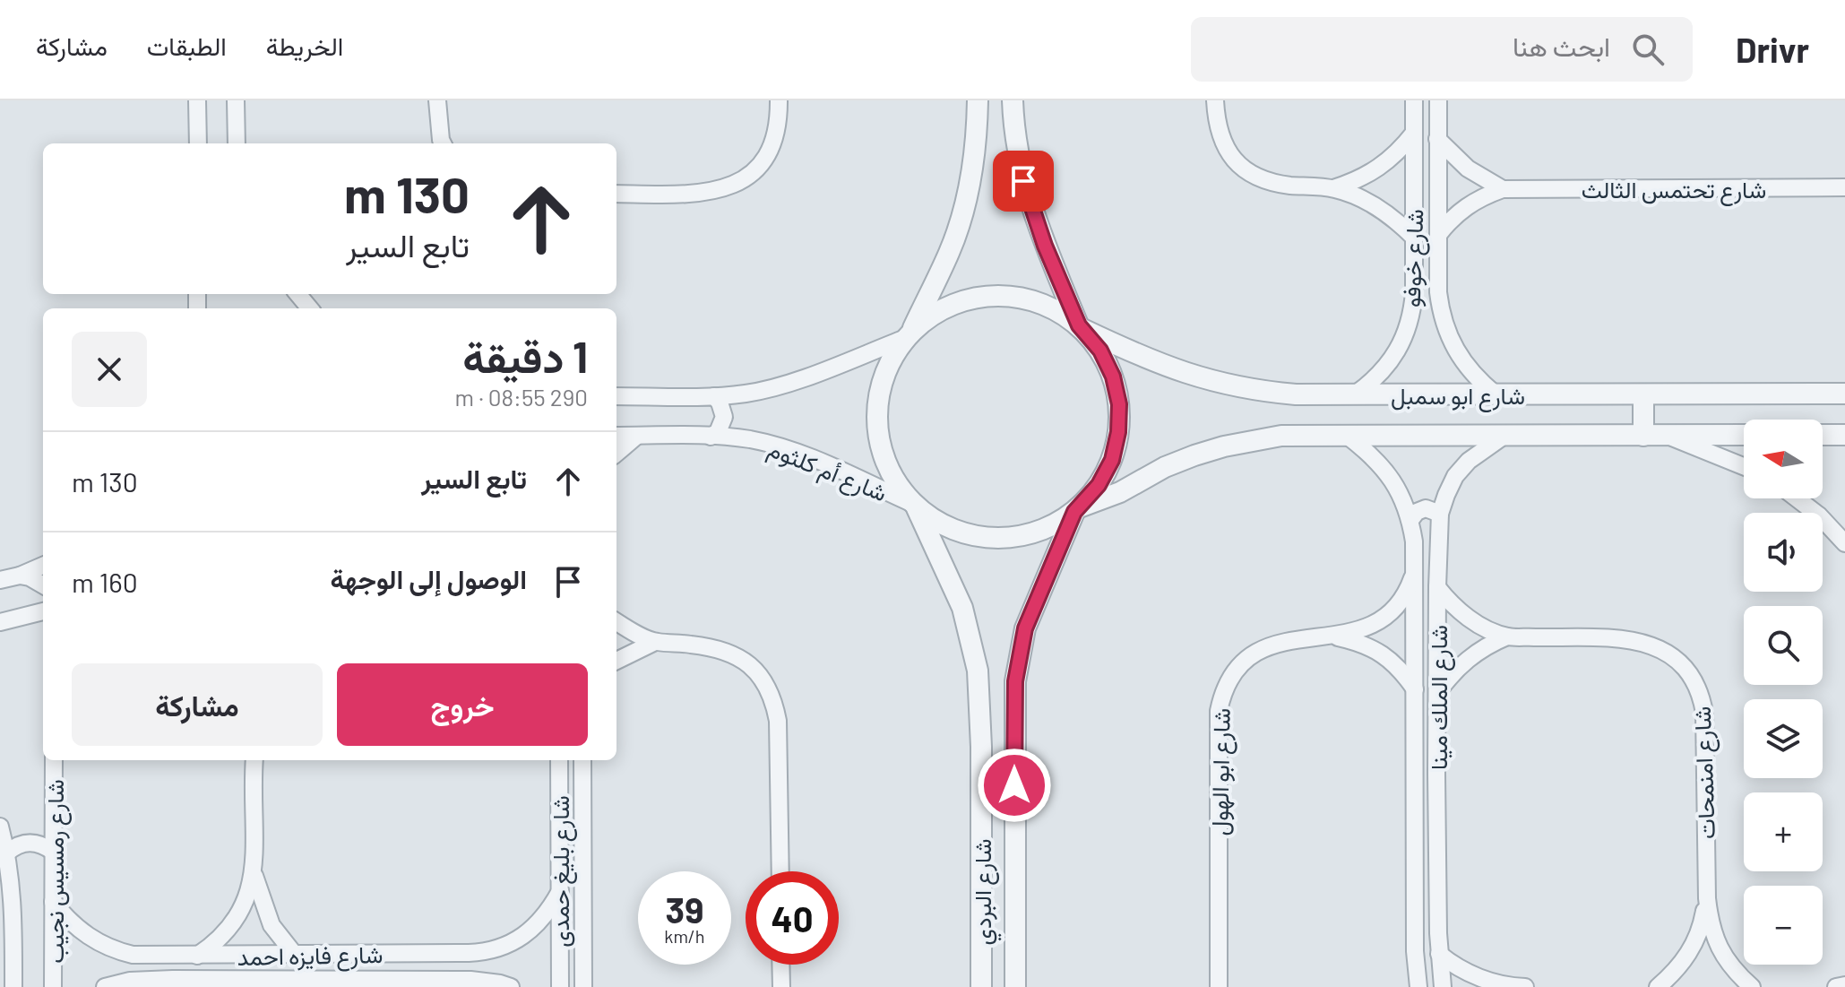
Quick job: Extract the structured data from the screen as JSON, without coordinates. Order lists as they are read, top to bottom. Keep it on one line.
{"streets":{"street":["شارع تحتمس الثالث","شارع خوفو","شارع ابو سمبل","شارع أم كلثوم","شارع الملك مينا","شارع ابو الهول","شارع امنمحات","شارع رمسيس نجيب","شارع بليغ حمدى","شارع البردي","شارع فايزه احمد"]},"crossings":[["شارع تحتمس الثالث","شارع خوفو"],["شارع خوفو","شارع ابو سمبل"],["شارع ابو سمبل","شارع أم كلثوم"],["شارع ابو سمبل","شارع الملك مينا"],["شارع ابو سمبل","شارع البردي"],["شارع أم كلثوم","شارع البردي"],["شارع الملك مينا","شارع ابو الهول"],["شارع الملك مينا","شارع امنمحات"],["شارع رمسيس نجيب","شارع فايزه احمد"],["شارع بليغ حمدى","شارع فايزه احمد"]],"north":"left","page":{"header":"Drivr","search":"ابحث هنا","nav":["الخريطة","الطبقات","مشاركة"],"turn":["130 m","تابع السير"],"heading":["1 دقيقة","290 m · 08:55"],"map_buttons":["+","−"],"list":[{"name":"تابع السير","value":"130 m"},{"name":"الوصول إلى الوجهة","value":"160 m"}],"buttons":["خروج","مشاركة"],"speed":"39 km/h","limit":"40"}}
